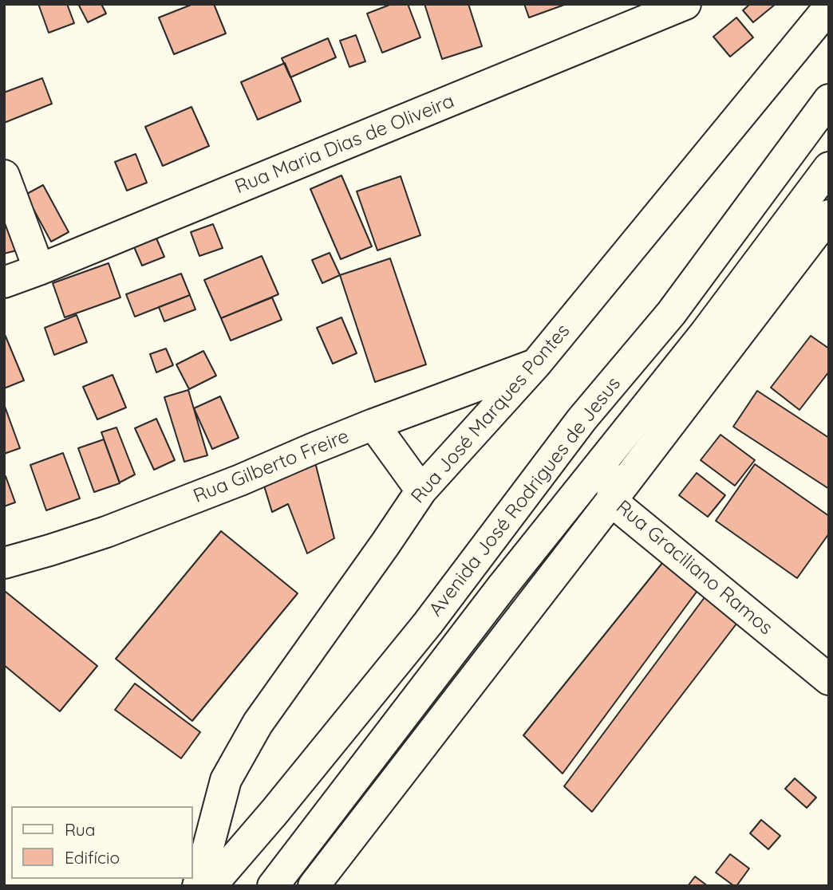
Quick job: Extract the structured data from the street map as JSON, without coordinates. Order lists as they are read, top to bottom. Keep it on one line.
{"streets":{"street":["Rua Maria Dias de Oliveira","Rua José Marques Pontes","Rua Gilberto Freire","Avenida José Rodrigues de Jesus","Rua Graciliano Ramos"]},"crossings":[["Rua José Marques Pontes","Rua Gilberto Freire"],["Avenida José Rodrigues de Jesus","Rua Graciliano Ramos"]],"legend":["Rua","Edifício"]}
